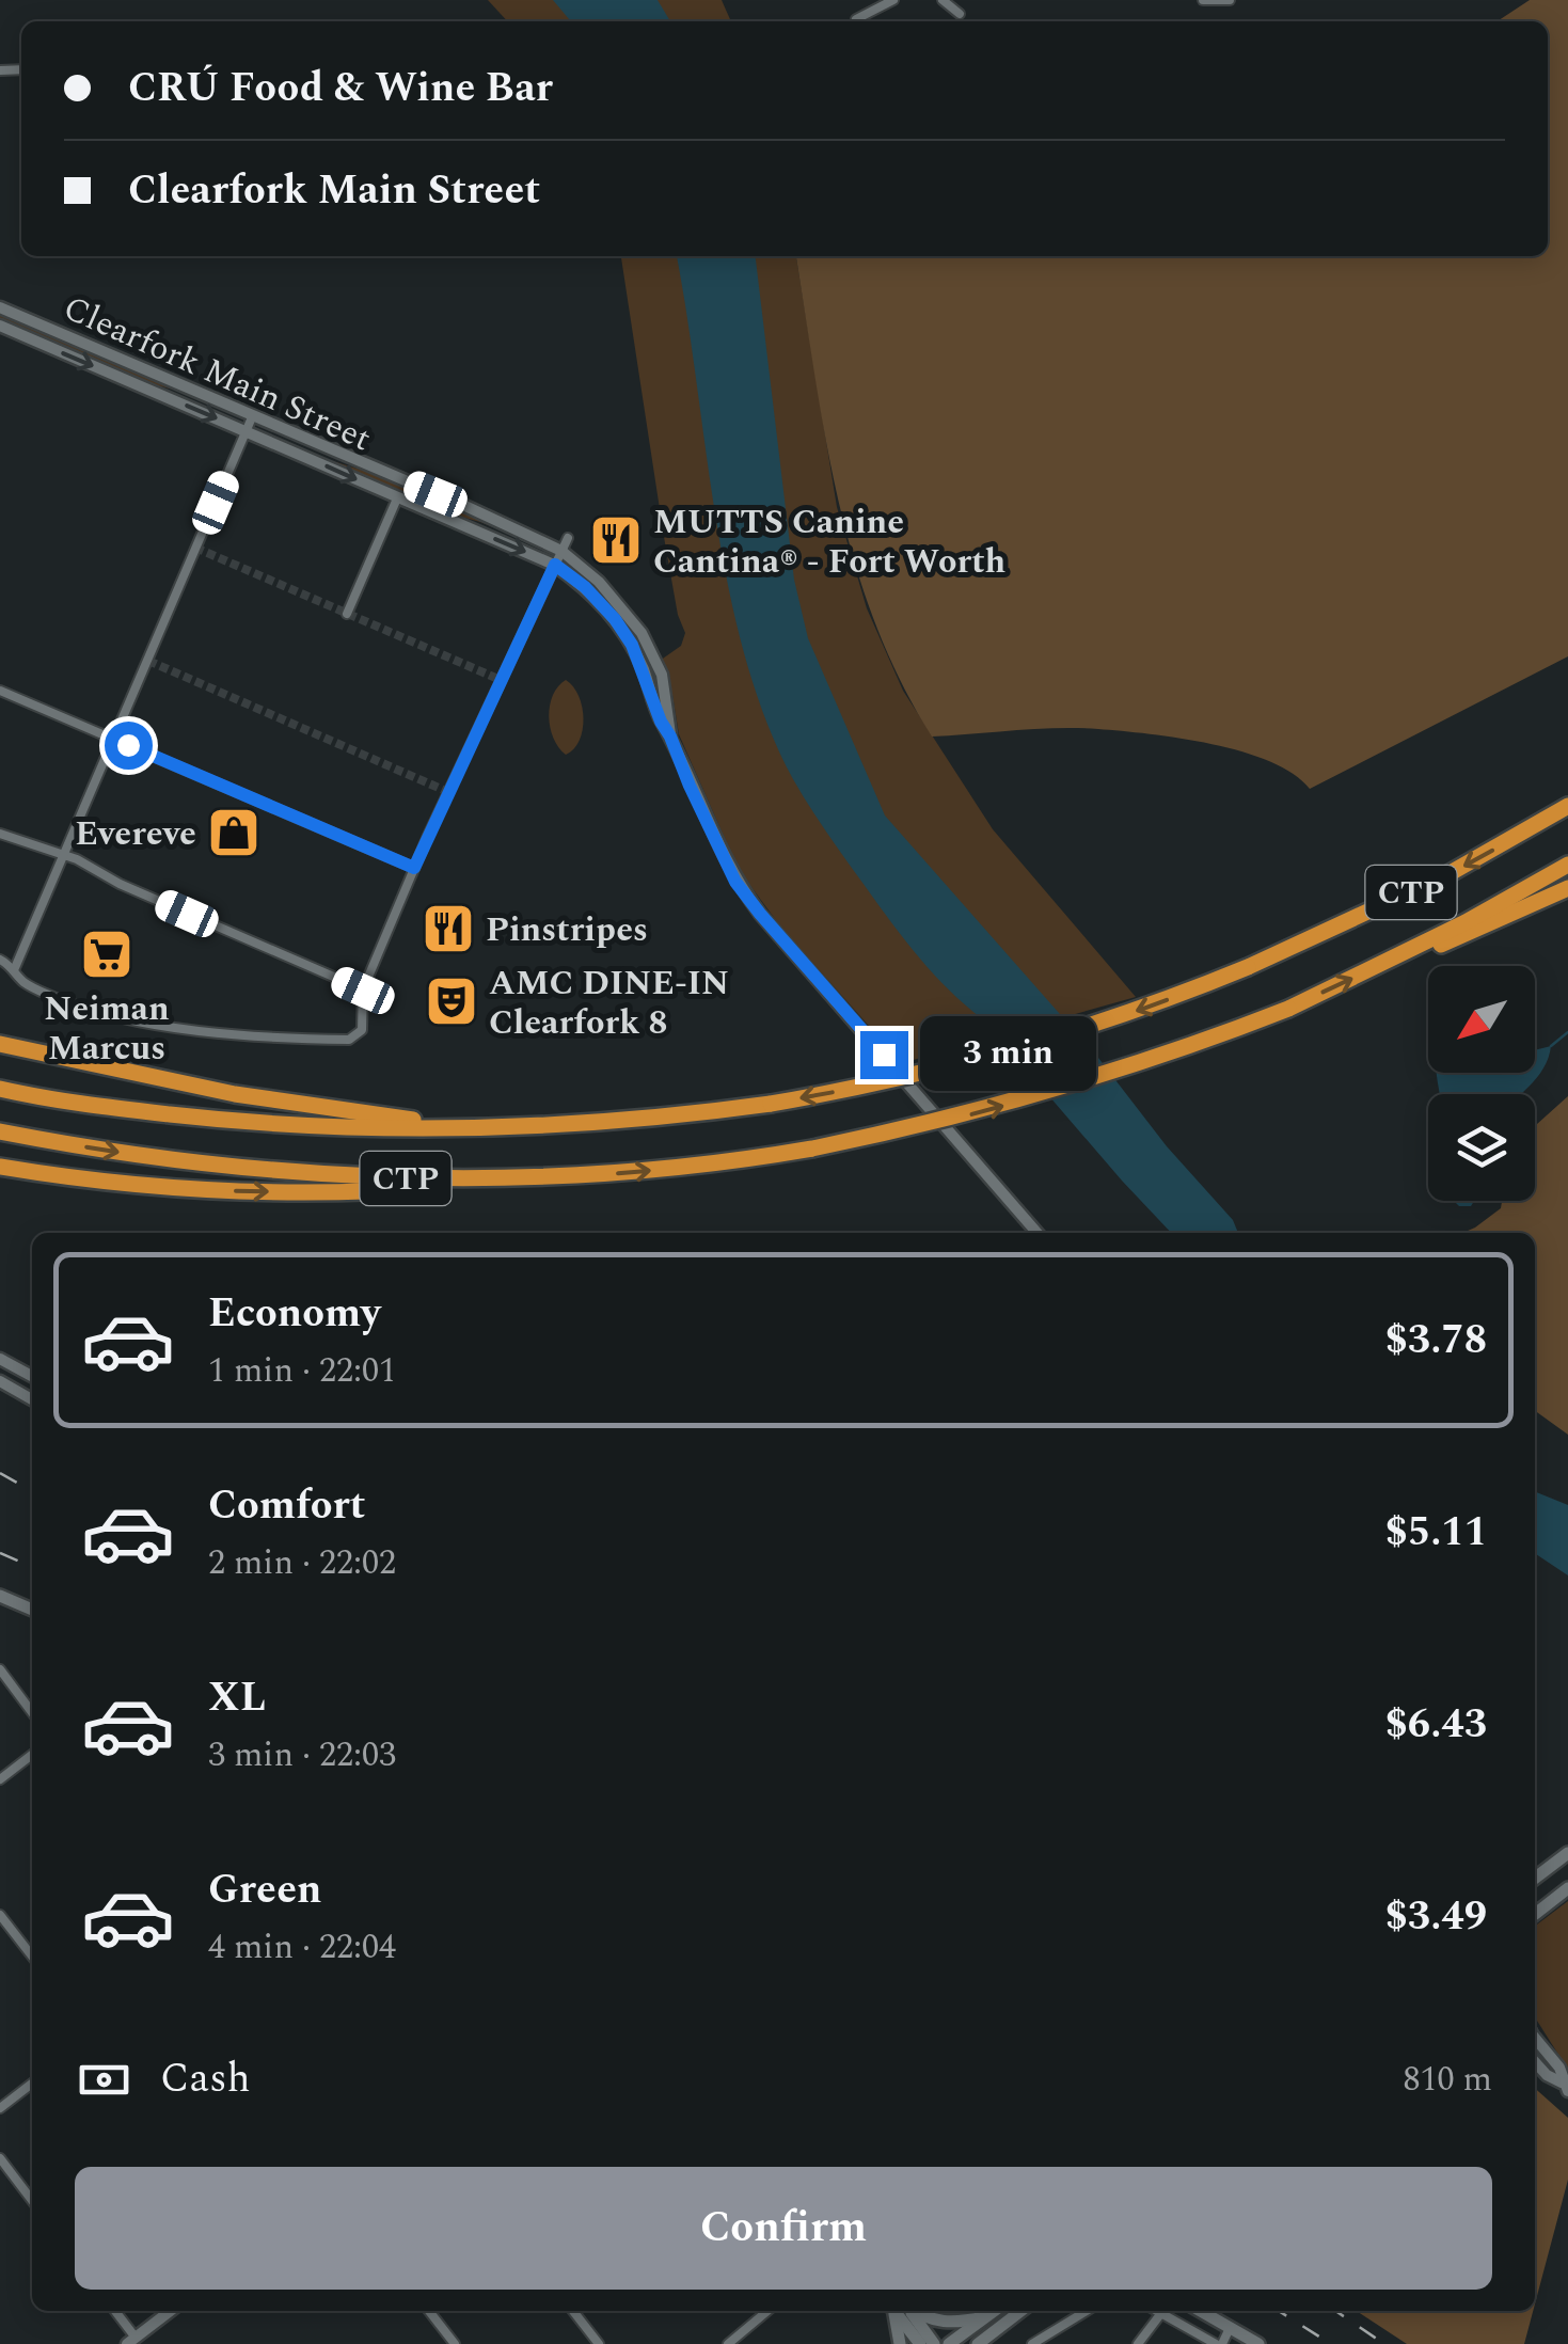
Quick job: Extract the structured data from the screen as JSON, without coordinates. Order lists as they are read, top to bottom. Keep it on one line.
{"streets":{"highway":["CTP"],"street":["Clearfork Main Street"]},"places":{"restaurant":["MUTTS Canine Cantina® - Fort Worth","Pinstripes"],"shop":["Evereve"],"supermarket":["Neiman Marcus"],"theatre":["AMC DINE-IN Clearfork 8"]},"north":"bottom left","page":{"banner":["CRÚ Food & Wine Bar","Clearfork Main Street"],"bubble":"3 min","list":[{"name":"Economy","note":"1 min · 22:01","value":"$3.78"},{"name":"Comfort","note":"2 min · 22:02","value":"$5.11"},{"name":"XL","note":"3 min · 22:03","value":"$6.43"},{"name":"Green","note":"4 min · 22:04","value":"$3.49"}],"pay":["Cash","810 m"],"buttons":"Confirm"}}
